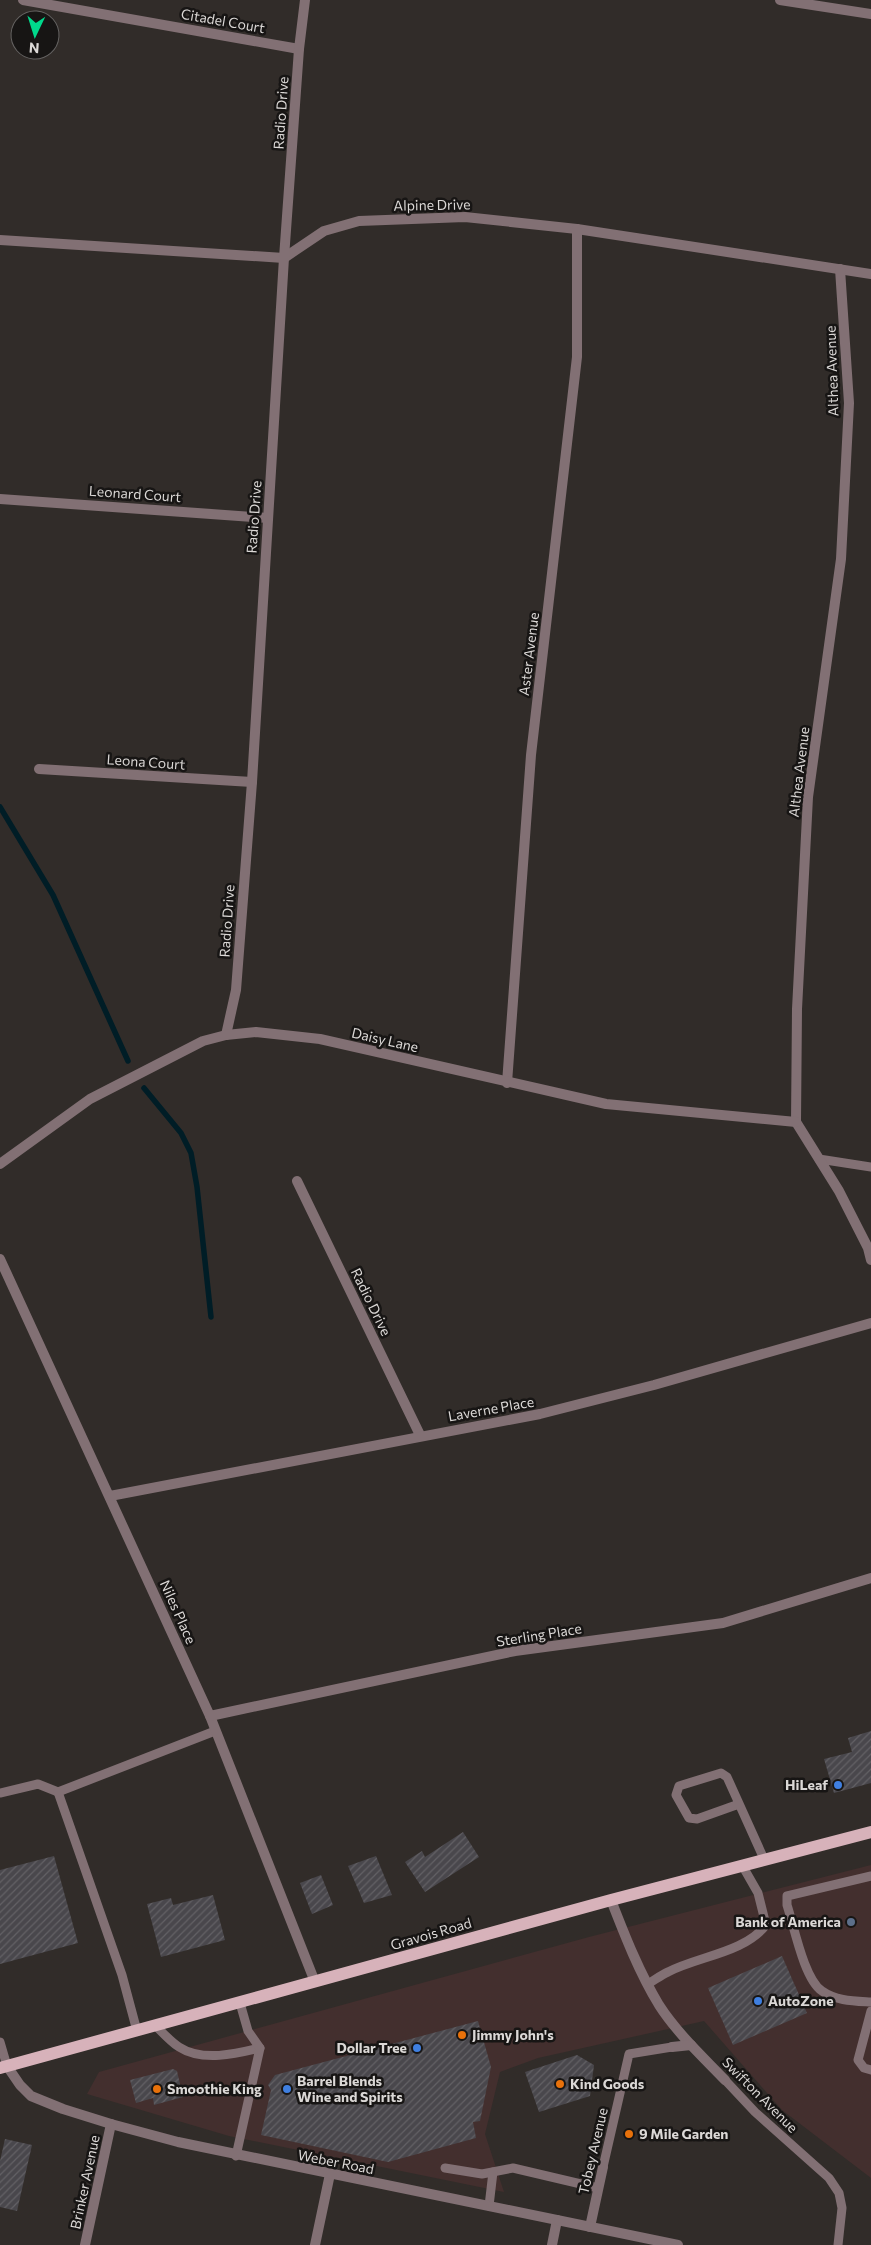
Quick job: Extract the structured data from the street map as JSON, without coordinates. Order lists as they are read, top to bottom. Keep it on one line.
{"streets":{"main road":["Gravois Road"],"street":["Citadel Court","Radio Drive","Alpine Drive","Althea Avenue","Leonard Court","Aster Avenue","Leona Court","Daisy Lane","Laverne Place","Niles Place","Sterling Place","Swifton Avenue","Tobey Avenue","Weber Road","Brinker Avenue"]},"crossings":[["Citadel Court","Radio Drive"],["Radio Drive","Alpine Drive"],["Radio Drive","Leonard Court"],["Radio Drive","Leona Court"],["Radio Drive","Daisy Lane"],["Radio Drive","Laverne Place"],["Alpine Drive","Althea Avenue"],["Alpine Drive","Aster Avenue"],["Althea Avenue","Daisy Lane"],["Aster Avenue","Daisy Lane"],["Laverne Place","Niles Place"],["Niles Place","Sterling Place"],["Niles Place","Gravois Road"],["Gravois Road","Swifton Avenue"],["Gravois Road","Weber Road"],["Swifton Avenue","Tobey Avenue"],["Tobey Avenue","Weber Road"],["Weber Road","Brinker Avenue"]],"places":["HiLeaf","Bank of America","AutoZone","Jimmy John's","Dollar Tree","Kind Goods","Smoothie King","Barrel Blends Wine and Spirits","9 Mile Garden"],"north":"bottom"}
